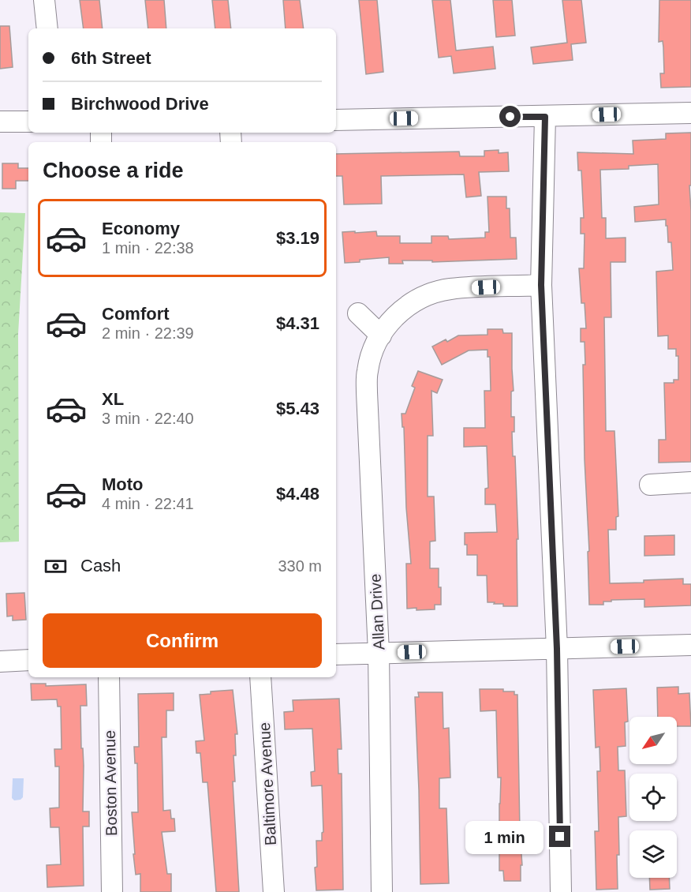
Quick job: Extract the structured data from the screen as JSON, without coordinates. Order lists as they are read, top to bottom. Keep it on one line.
{"streets":{"street":["Allan Drive","Boston Avenue","Baltimore Avenue"]},"north":"bottom left","page":{"banner":["6th Street","Birchwood Drive"],"heading":"Choose a ride","list":[{"name":"Economy","note":"1 min · 22:38","value":"$3.19"},{"name":"Comfort","note":"2 min · 22:39","value":"$4.31"},{"name":"XL","note":"3 min · 22:40","value":"$5.43"},{"name":"Moto","note":"4 min · 22:41","value":"$4.48"}],"pay":["Cash","330 m"],"buttons":"Confirm","bubble":"1 min"}}
